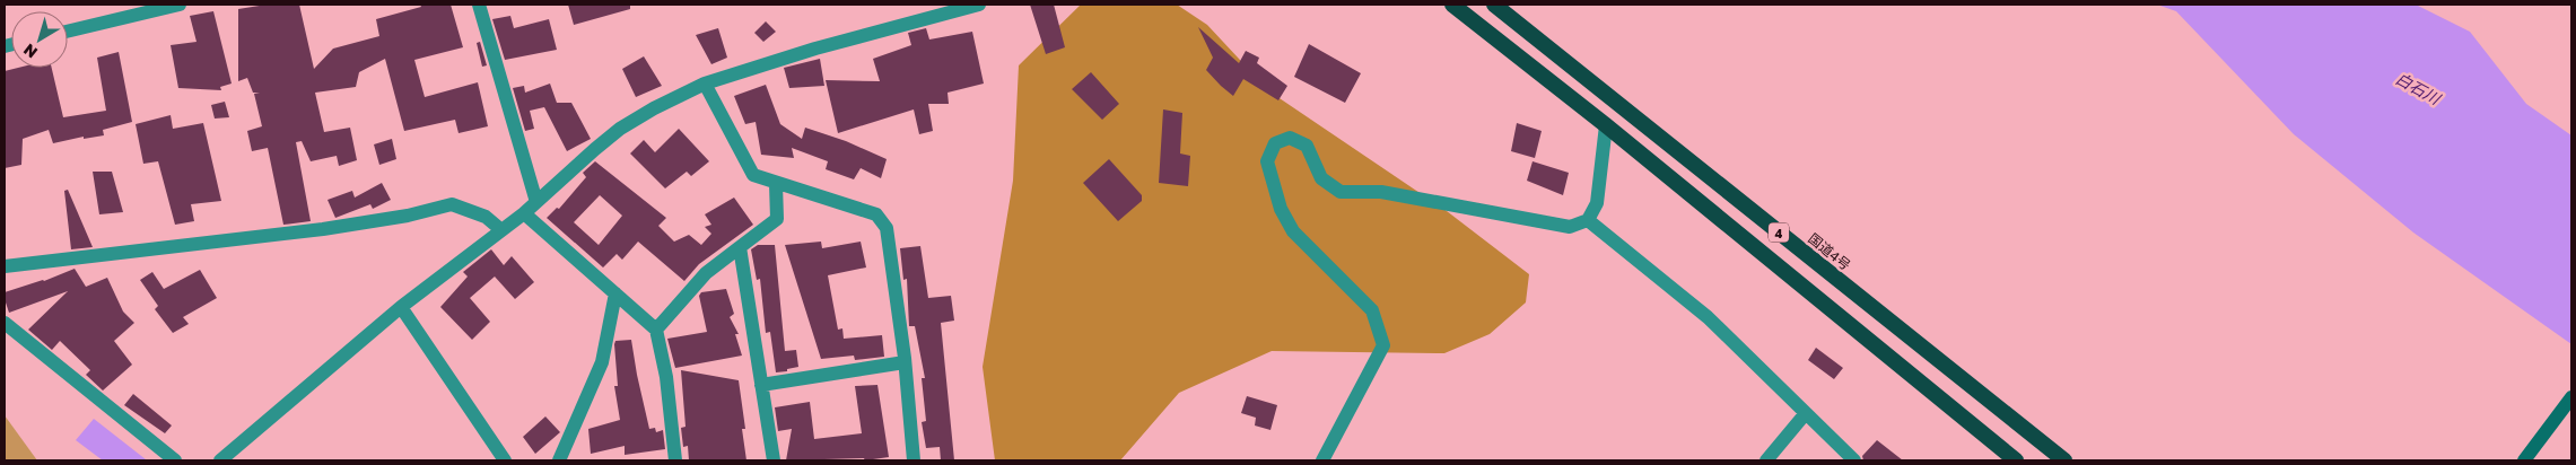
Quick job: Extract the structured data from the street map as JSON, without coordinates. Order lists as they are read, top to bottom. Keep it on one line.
{"streets":{"highway":["4","国道4号"]},"water":["白石川"],"north":"bottom left"}
